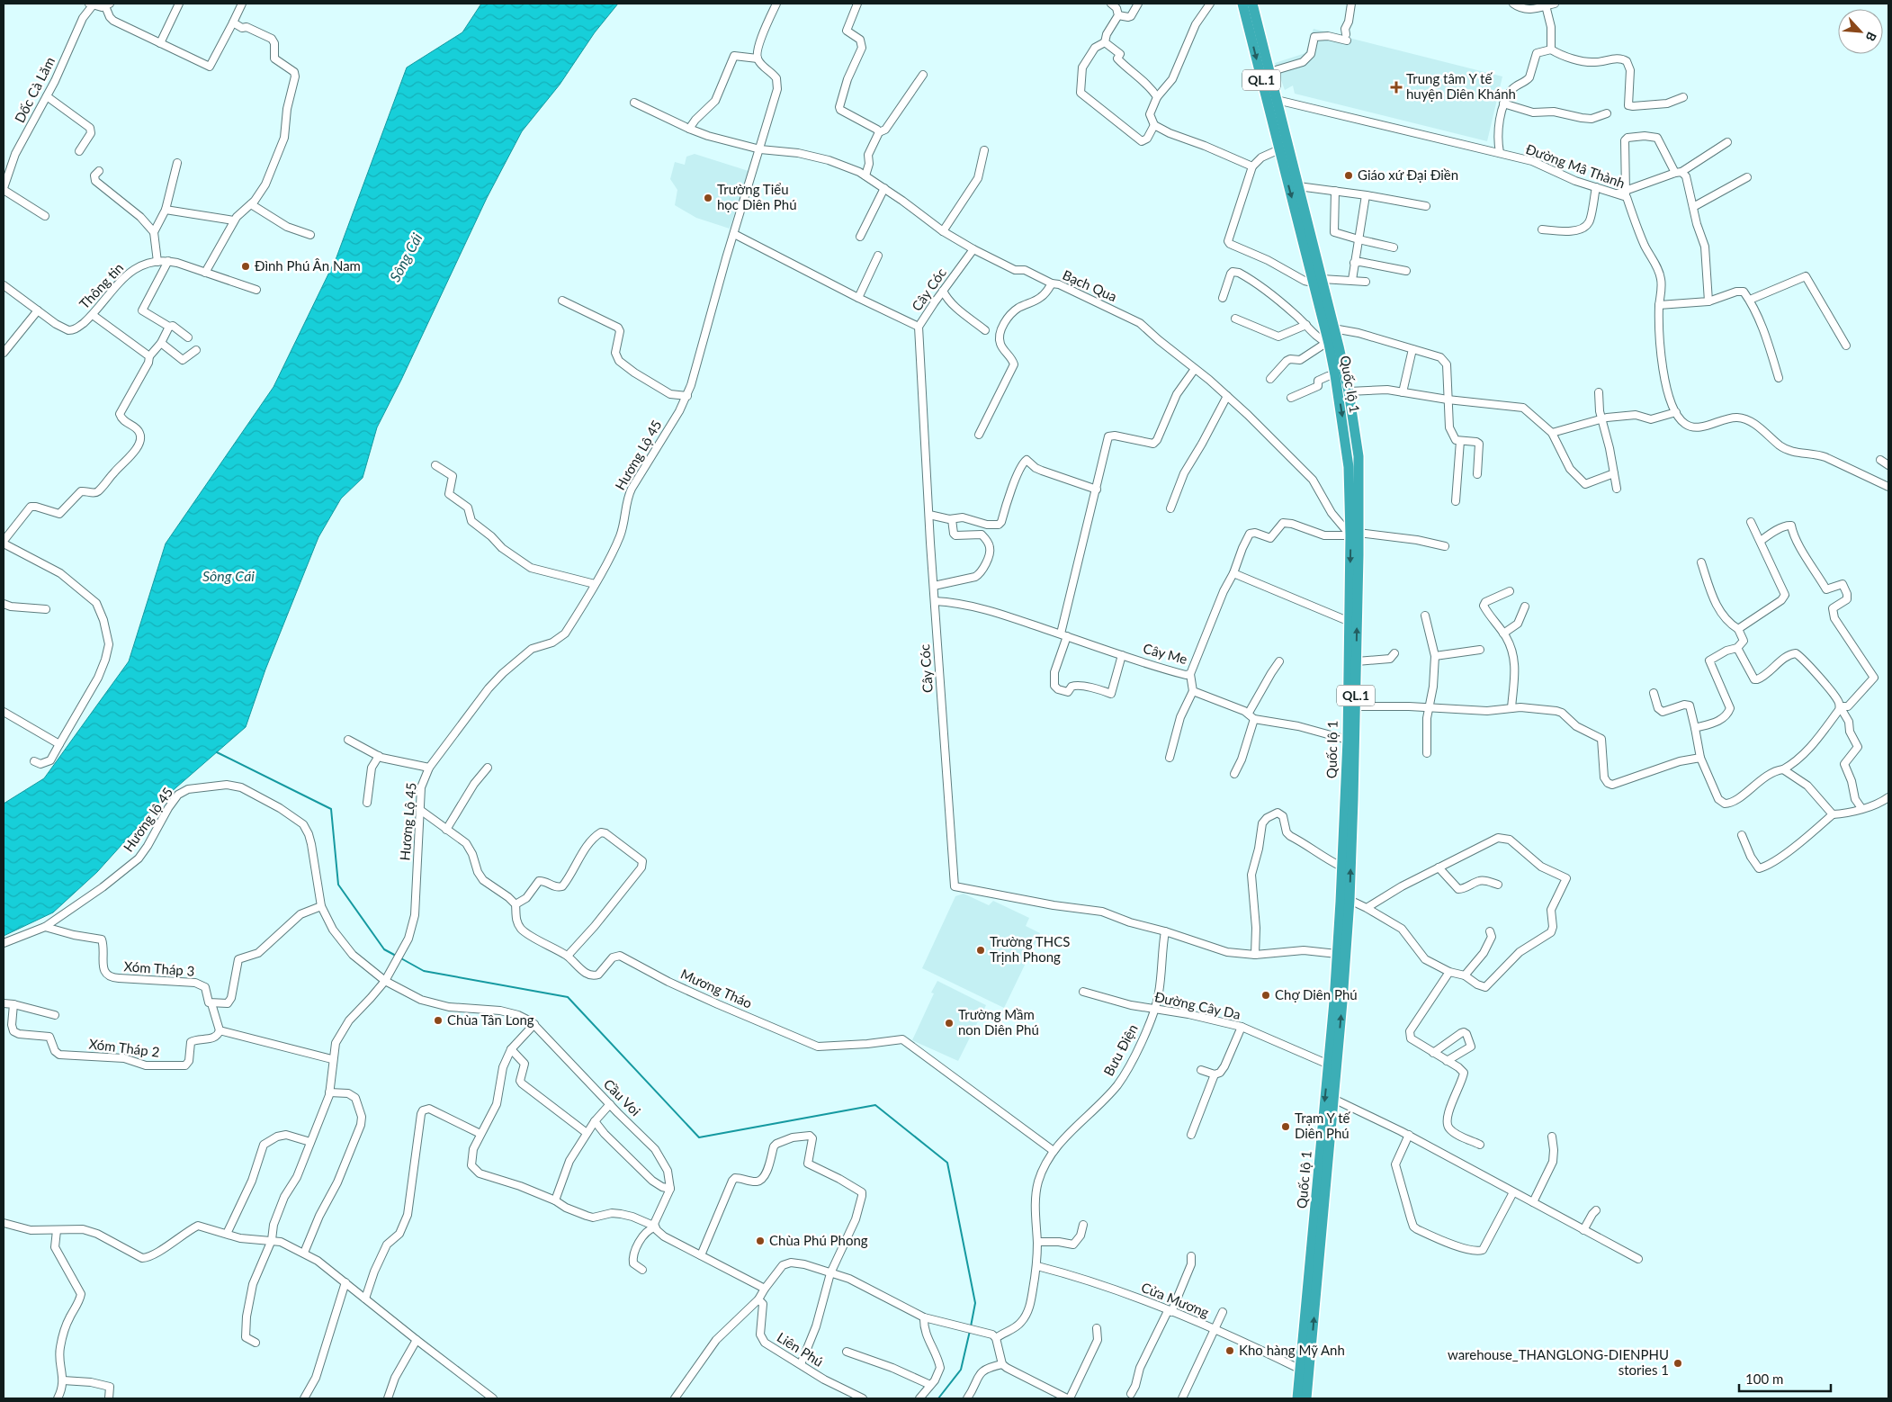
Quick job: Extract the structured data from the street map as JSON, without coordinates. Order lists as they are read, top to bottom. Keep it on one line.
{"streets":{"highway":["QL.1","Quốc lộ 1"],"street":["Dốc Cà Lăm","Đường Mâ Thành","Thông tin","Bạch Qua","Cây Cóc","Hương Lộ 45","Cây Me","Hương lộ 45","Xóm Tháp 3","Mương Tháo","Đường Cây Da","Xóm Tháp 2","Bưu Điện","Cầu Voi","Cửa Mương","Liên Phú"]},"crossings":[["Đường Mâ Thành","Quốc lộ 1"],["Bạch Qua","Cây Cóc"],["Bạch Qua","Quốc lộ 1"],["Bạch Qua","Hương Lộ 45"],["Bạch Qua","Cây Me"],["Cây Cóc","Cây Me"],["Cây Cóc","Bưu Điện"],["Quốc lộ 1","Cây Me"],["Quốc lộ 1","Đường Cây Da"],["Quốc lộ 1","Cửa Mương"],["Hương Lộ 45","Hương lộ 45"],["Hương Lộ 45","Cầu Voi"],["Hương lộ 45","Xóm Tháp 3"],["Hương lộ 45","Cầu Voi"],["Xóm Tháp 3","Xóm Tháp 2"],["Mương Tháo","Bưu Điện"],["Đường Cây Da","Bưu Điện"],["Bưu Điện","Cửa Mương"]],"water":["Sông Cái"],"places":{"health":["Trung tâm Y tế huyện Diên Khánh"],"other":["Giáo xứ Đại Điền","Trường Tiểu học Diên Phú","Đình Phú Ân Nam","Trường THCS Trịnh Phong","Chợ Diên Phú","Chùa Tân Long","Trường Mầm non Diên Phú","Trạm Y tế Diên Phú","Chùa Phú Phong","Kho hàng Mỹ Anh","warehouse_THANGLONG-DIENPHU stories 1"]},"scale_bar":"100 m","north":"bottom right"}
